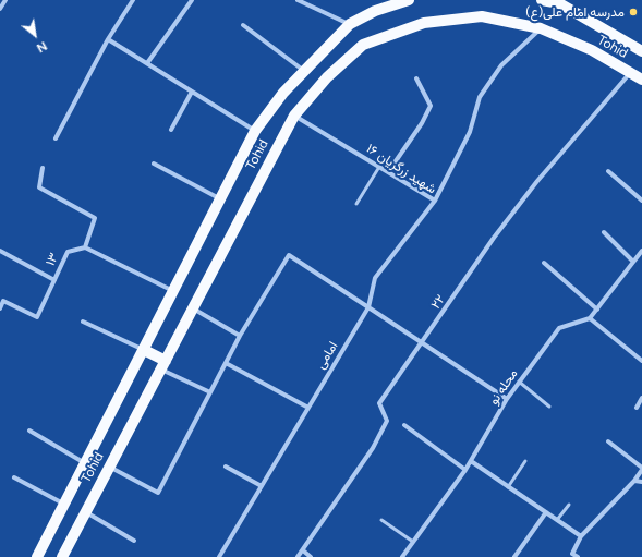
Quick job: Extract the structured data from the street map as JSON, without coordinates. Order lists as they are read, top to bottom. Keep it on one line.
{"streets":{"main road":["Tohid"],"street":["۱۶ شهید زرگریان","۱۳","۲۲","امامی","محله نو"]},"crossings":[["Tohid","۱۶ شهید زرگریان"],["Tohid","۲۲"],["۱۶ شهید زرگریان","امامی"]],"places":["مدرسه امام علی(ع)"],"north":"bottom right"}
